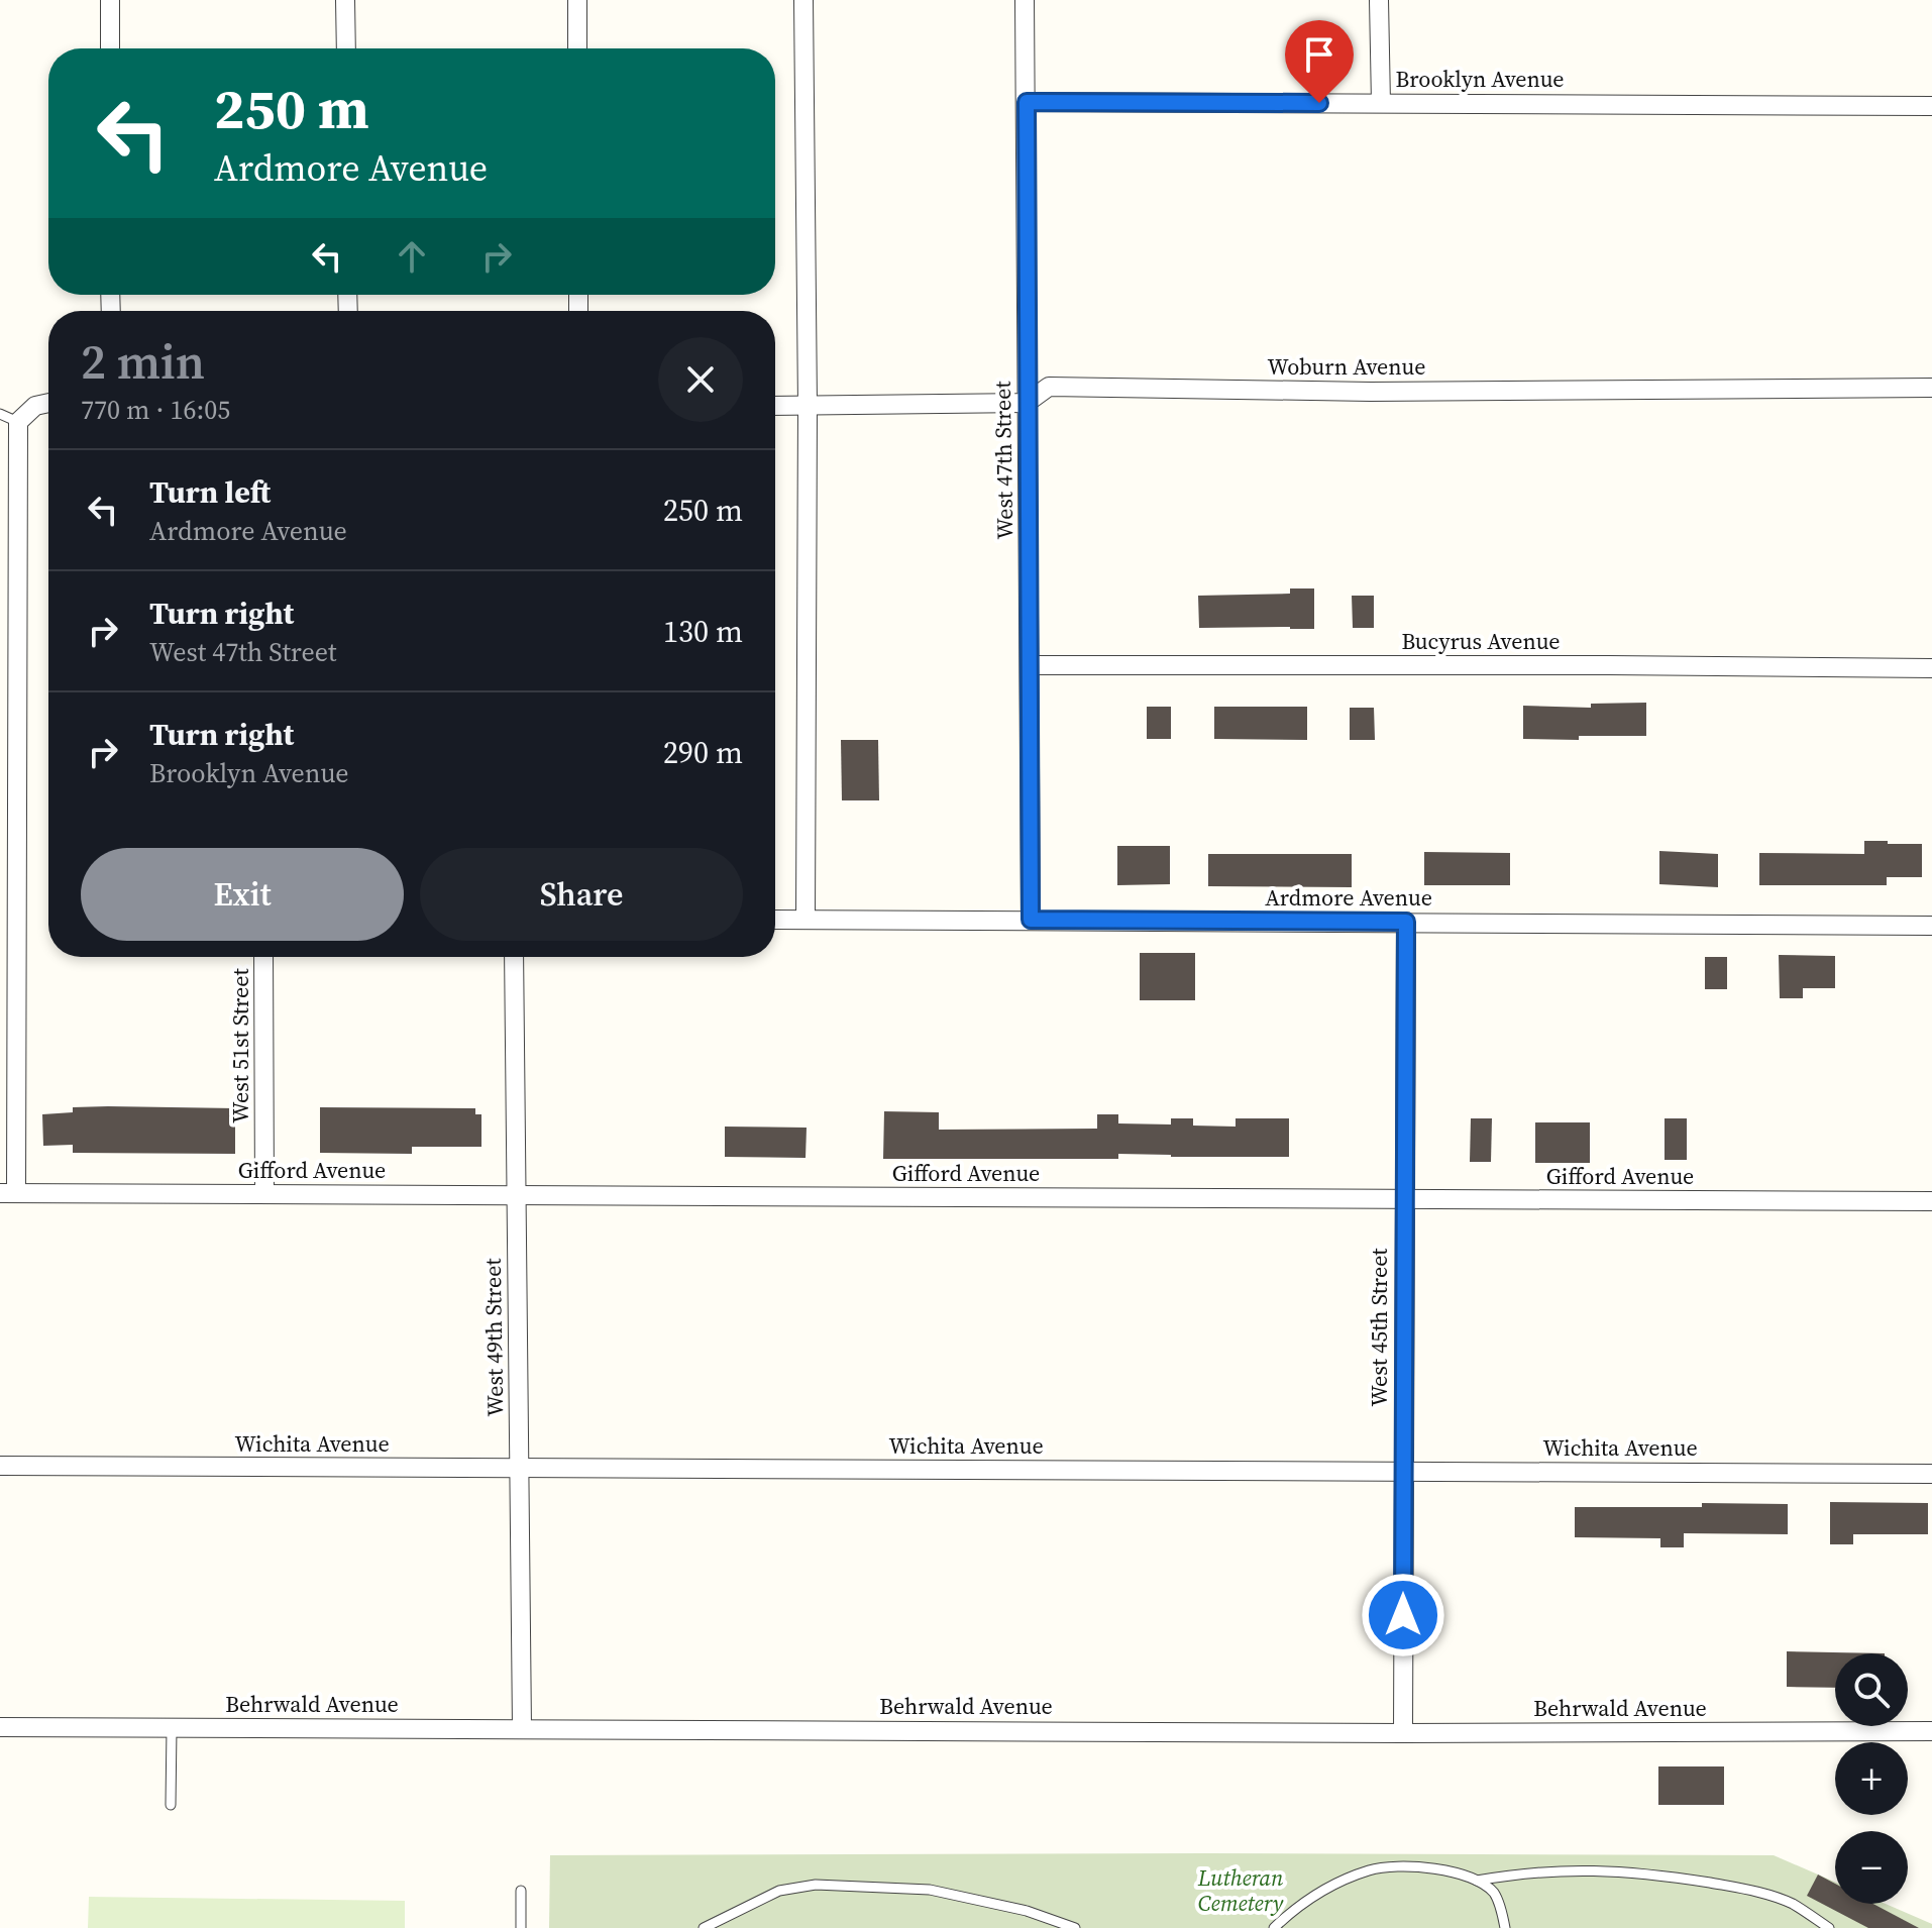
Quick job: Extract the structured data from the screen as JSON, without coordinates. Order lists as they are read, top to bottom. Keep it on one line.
{"streets":{"street":["Brooklyn Avenue","Woburn Avenue","West 47th Street","Bucyrus Avenue","Ardmore Avenue","West 51st Street","Gifford Avenue","West 45th Street","West 49th Street","Wichita Avenue","Behrwald Avenue"]},"crossings":[["Brooklyn Avenue","West 47th Street"],["Woburn Avenue","West 47th Street"],["West 47th Street","Bucyrus Avenue"],["West 47th Street","Ardmore Avenue"],["Ardmore Avenue","West 45th Street"],["West 51st Street","Gifford Avenue"],["Gifford Avenue","West 45th Street"],["Gifford Avenue","West 49th Street"],["West 45th Street","Wichita Avenue"],["West 45th Street","Behrwald Avenue"],["West 49th Street","Wichita Avenue"],["West 49th Street","Behrwald Avenue"]],"parks":["Lutheran Cemetery"],"page":{"turn":["250 m","Ardmore Avenue"],"heading":["2 min","770 m · 16:05"],"list":[{"name":"Turn left","note":"Ardmore Avenue","value":"250 m"},{"name":"Turn right","note":"West 47th Street","value":"130 m"},{"name":"Turn right","note":"Brooklyn Avenue","value":"290 m"}],"buttons":["Exit","Share"],"map_buttons":["+","−"]}}
